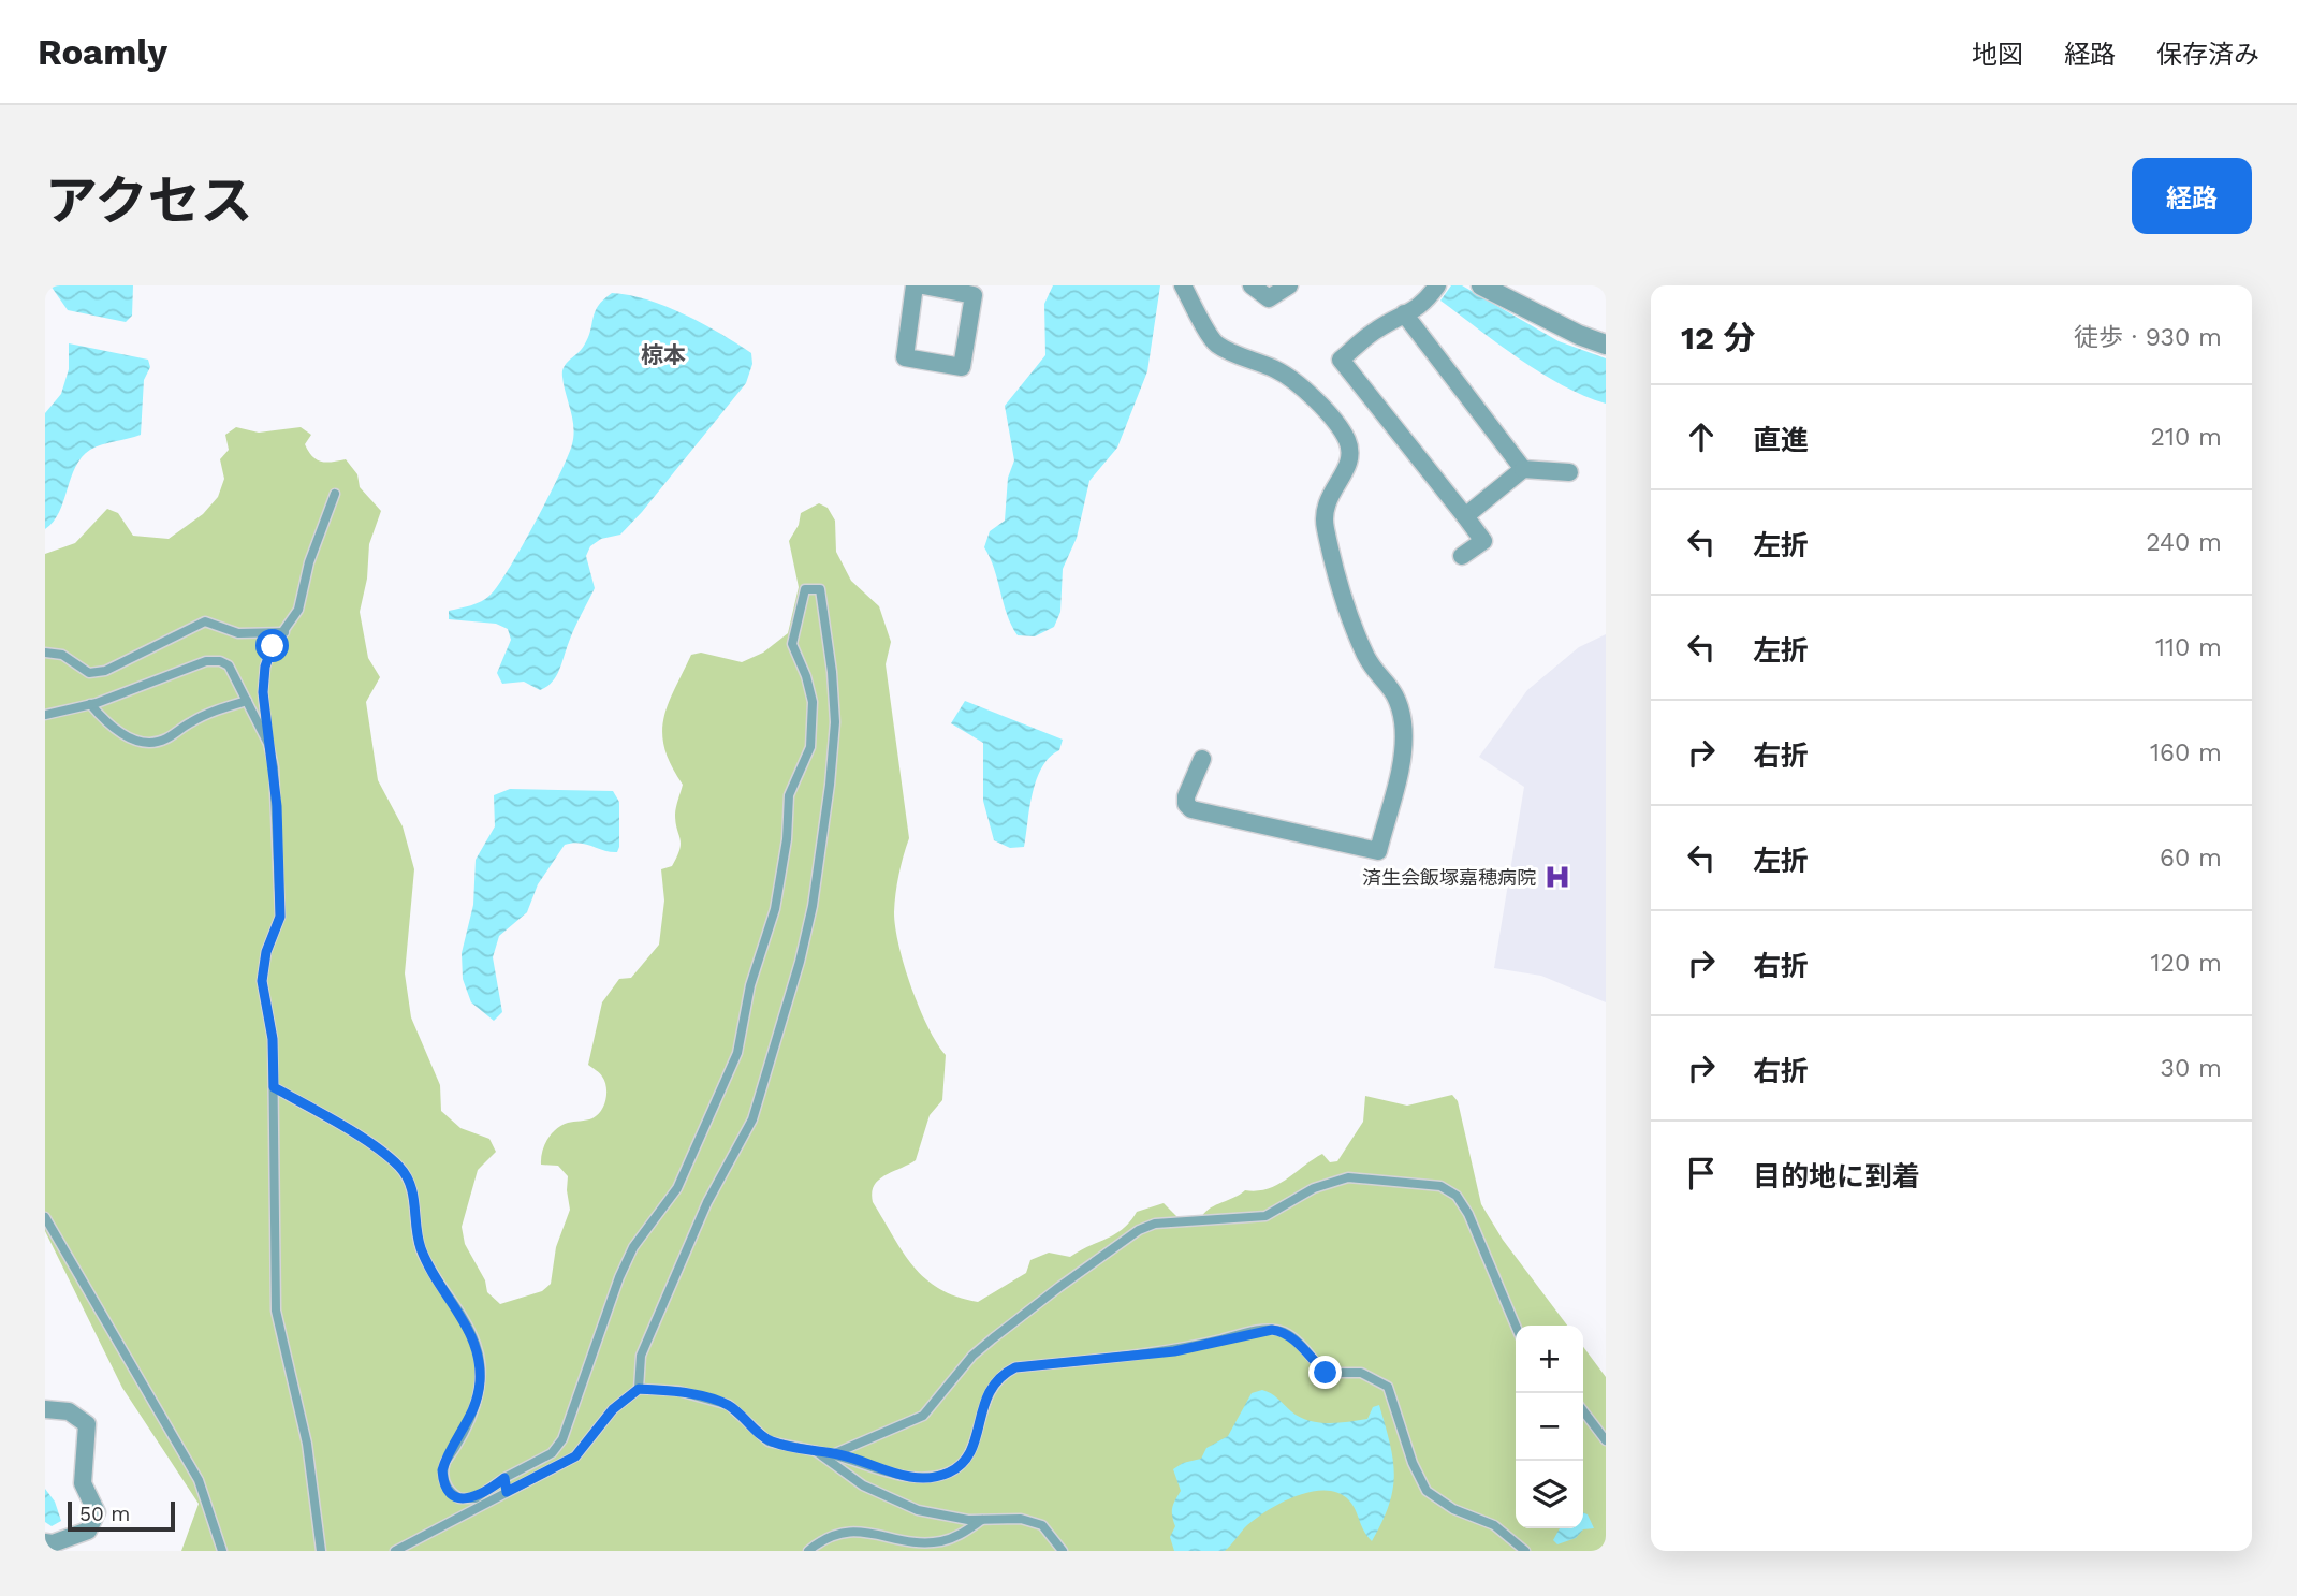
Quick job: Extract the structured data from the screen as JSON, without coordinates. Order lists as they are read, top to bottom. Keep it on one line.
{"districts":["椋本"],"places":{"hospital":["済生会飯塚嘉穂病院"]},"scale_bar":"50 m","page":{"header":"Roamly","nav":["地図","経路","保存済み"],"title":"アクセス","buttons":"経路","heading":["12 分","徒歩 · 930 m"],"list":[["直進","210 m"],["左折","240 m"],["左折","110 m"],["右折","160 m"],["左折","60 m"],["右折","120 m"],["右折","30 m"],"目的地に到着"],"map_buttons":["+","−"],"scale":"50 m"}}
